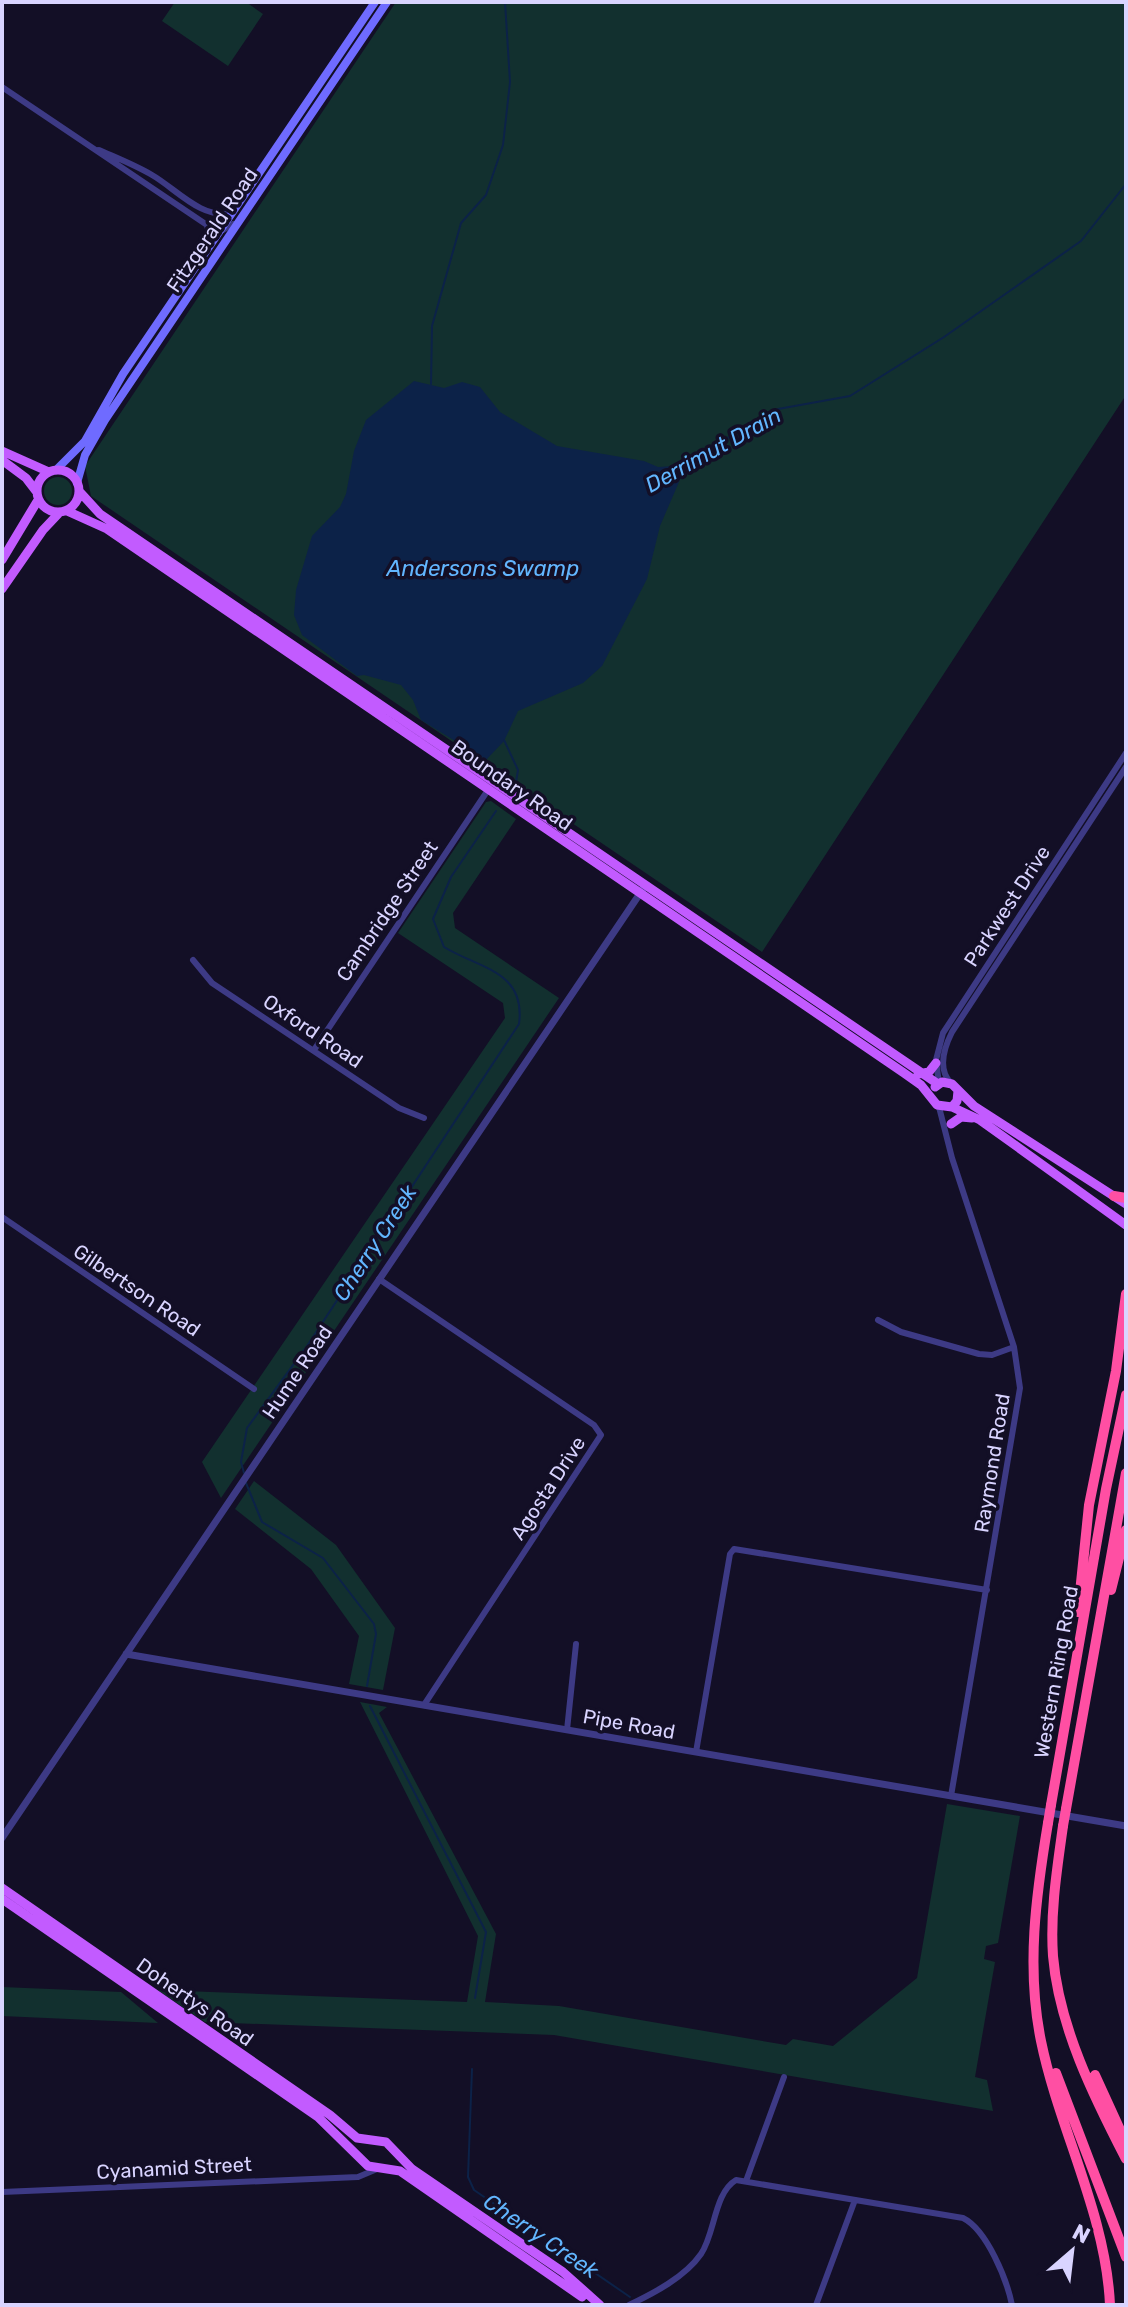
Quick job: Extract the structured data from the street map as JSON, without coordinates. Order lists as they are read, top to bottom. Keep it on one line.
{"streets":{"highway":["Western Ring Road"],"main road":["Fitzgerald Road","Boundary Road","Dohertys Road"],"street":["Parkwest Drive","Cambridge Street","Oxford Road","Gilbertson Road","Hume Road","Raymond Road","Agosta Drive","Pipe Road","Cyanamid Street"]},"crossings":[["Fitzgerald Road","Boundary Road"],["Boundary Road","Parkwest Drive"],["Boundary Road","Cambridge Street"],["Boundary Road","Hume Road"],["Boundary Road","Raymond Road"],["Parkwest Drive","Raymond Road"],["Cambridge Street","Oxford Road"],["Hume Road","Agosta Drive"],["Hume Road","Pipe Road"],["Raymond Road","Pipe Road"],["Agosta Drive","Pipe Road"],["Dohertys Road","Cyanamid Street"]],"water":["Derrimut Drain","Andersons Swamp","Cherry Creek"],"north":"top right"}
